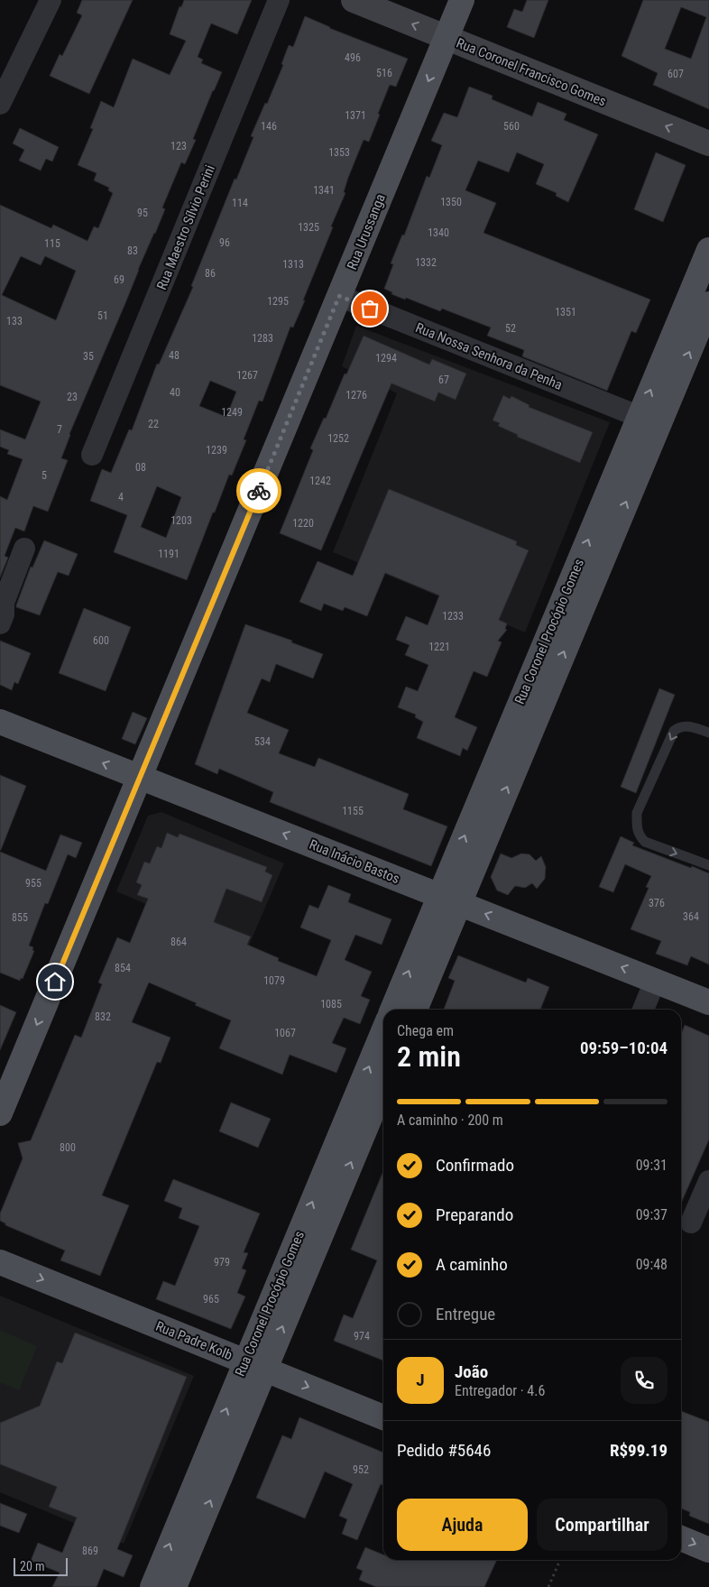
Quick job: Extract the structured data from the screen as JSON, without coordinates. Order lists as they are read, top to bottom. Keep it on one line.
{"streets":{"main road":["Rua Coronel Francisco Gomes","Rua Urussanga","Rua Coronel Procópio Gomes","Rua Inácio Bastos","Rua Padre Kolb"],"street":["Rua Maestro Sílvio Perini","Rua Nossa Senhora da Penha"]},"crossings":[["Rua Coronel Francisco Gomes","Rua Urussanga"],["Rua Urussanga","Rua Nossa Senhora da Penha"],["Rua Urussanga","Rua Inácio Bastos"],["Rua Nossa Senhora da Penha","Rua Coronel Procópio Gomes"],["Rua Coronel Procópio Gomes","Rua Inácio Bastos"],["Rua Coronel Procópio Gomes","Rua Padre Kolb"]],"one_way":["Rua Coronel Francisco Gomes","Rua Urussanga","Rua Coronel Procópio Gomes","Rua Inácio Bastos","Rua Padre Kolb"],"house_numbers":["496","516","607","1371","146","560","123","1353","1341","1350","114","95","1325","1340","96","115","83","1332","1313","86","69","1295","1351","51","133","52","1283","48","35","1294","1267","67","40","1276","23","1249","22","7","1252","1239","08","5","1242","4","1203","1220","1191","1233","600","1221","534","1155","955","376","364","855","864","854","1079","1085","832","1067","800","979","965","974","952","869"],"scale_bar":"20 m","page":{"heading":["2 min","Chega em","09:59–10:04"],"panel":["João","Entregador · 4.6","Pedido #5646","R$99.19"],"bar":"A caminho · 200 m","list":[["Confirmado","09:31"],["Preparando","09:37"],["A caminho","09:48"],"Entregue"],"round":"J","buttons":["Ajuda","Compartilhar"],"scale":"20 m"}}
